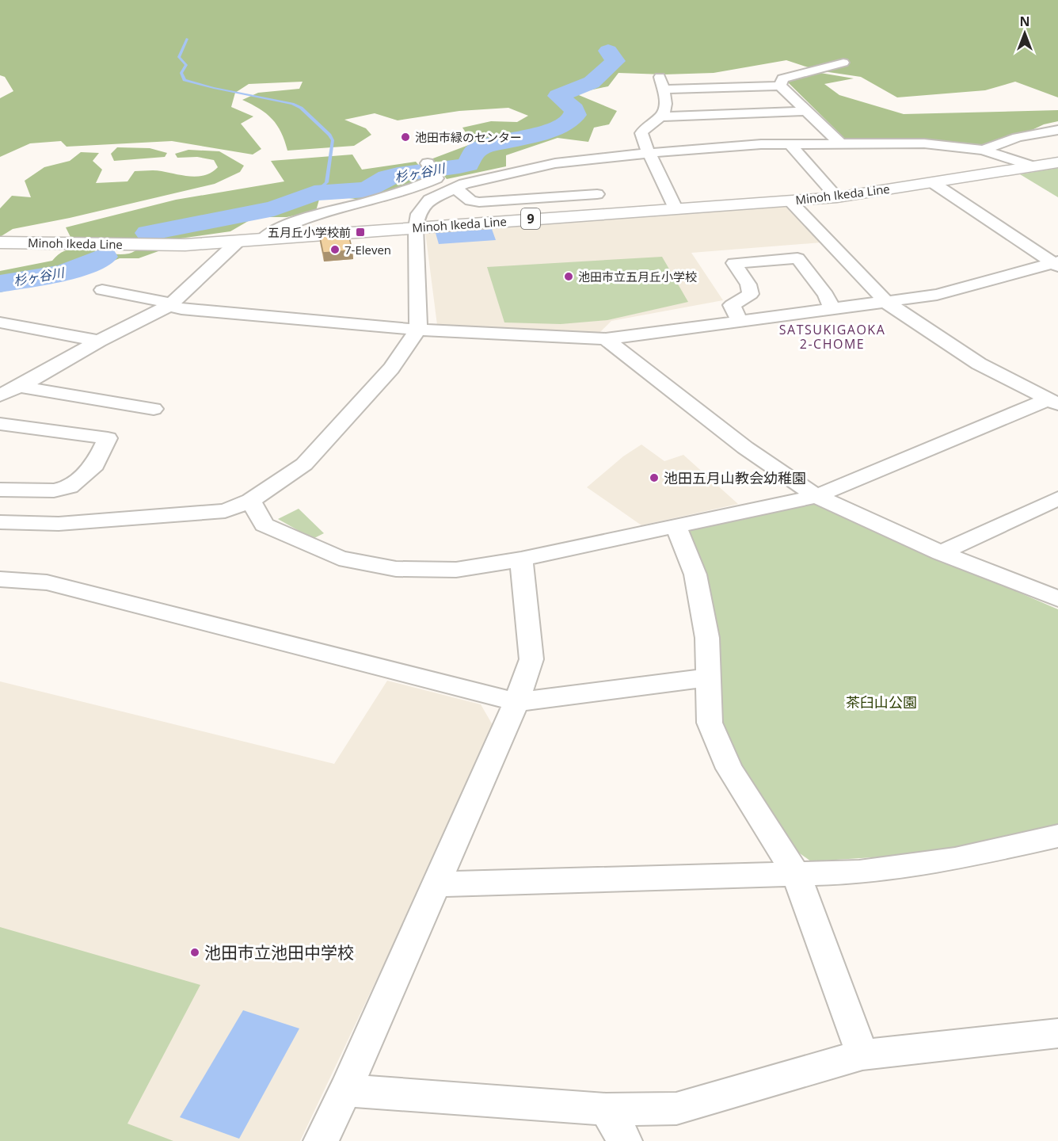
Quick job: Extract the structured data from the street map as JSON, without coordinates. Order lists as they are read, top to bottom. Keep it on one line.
{"streets":{"main road":["Minoh Ikeda Line","9"]},"districts":["SATSUKIGAOKA 2-CHOME"],"water":["杉ヶ谷川"],"parks":["茶臼山公園"],"places":{"other":["池田市緑のセンター","7-Eleven","池田市立五月丘小学校","池田五月山教会幼稚園","池田市立池田中学校"],"transit":["五月丘小学校前"]},"north":"top"}
